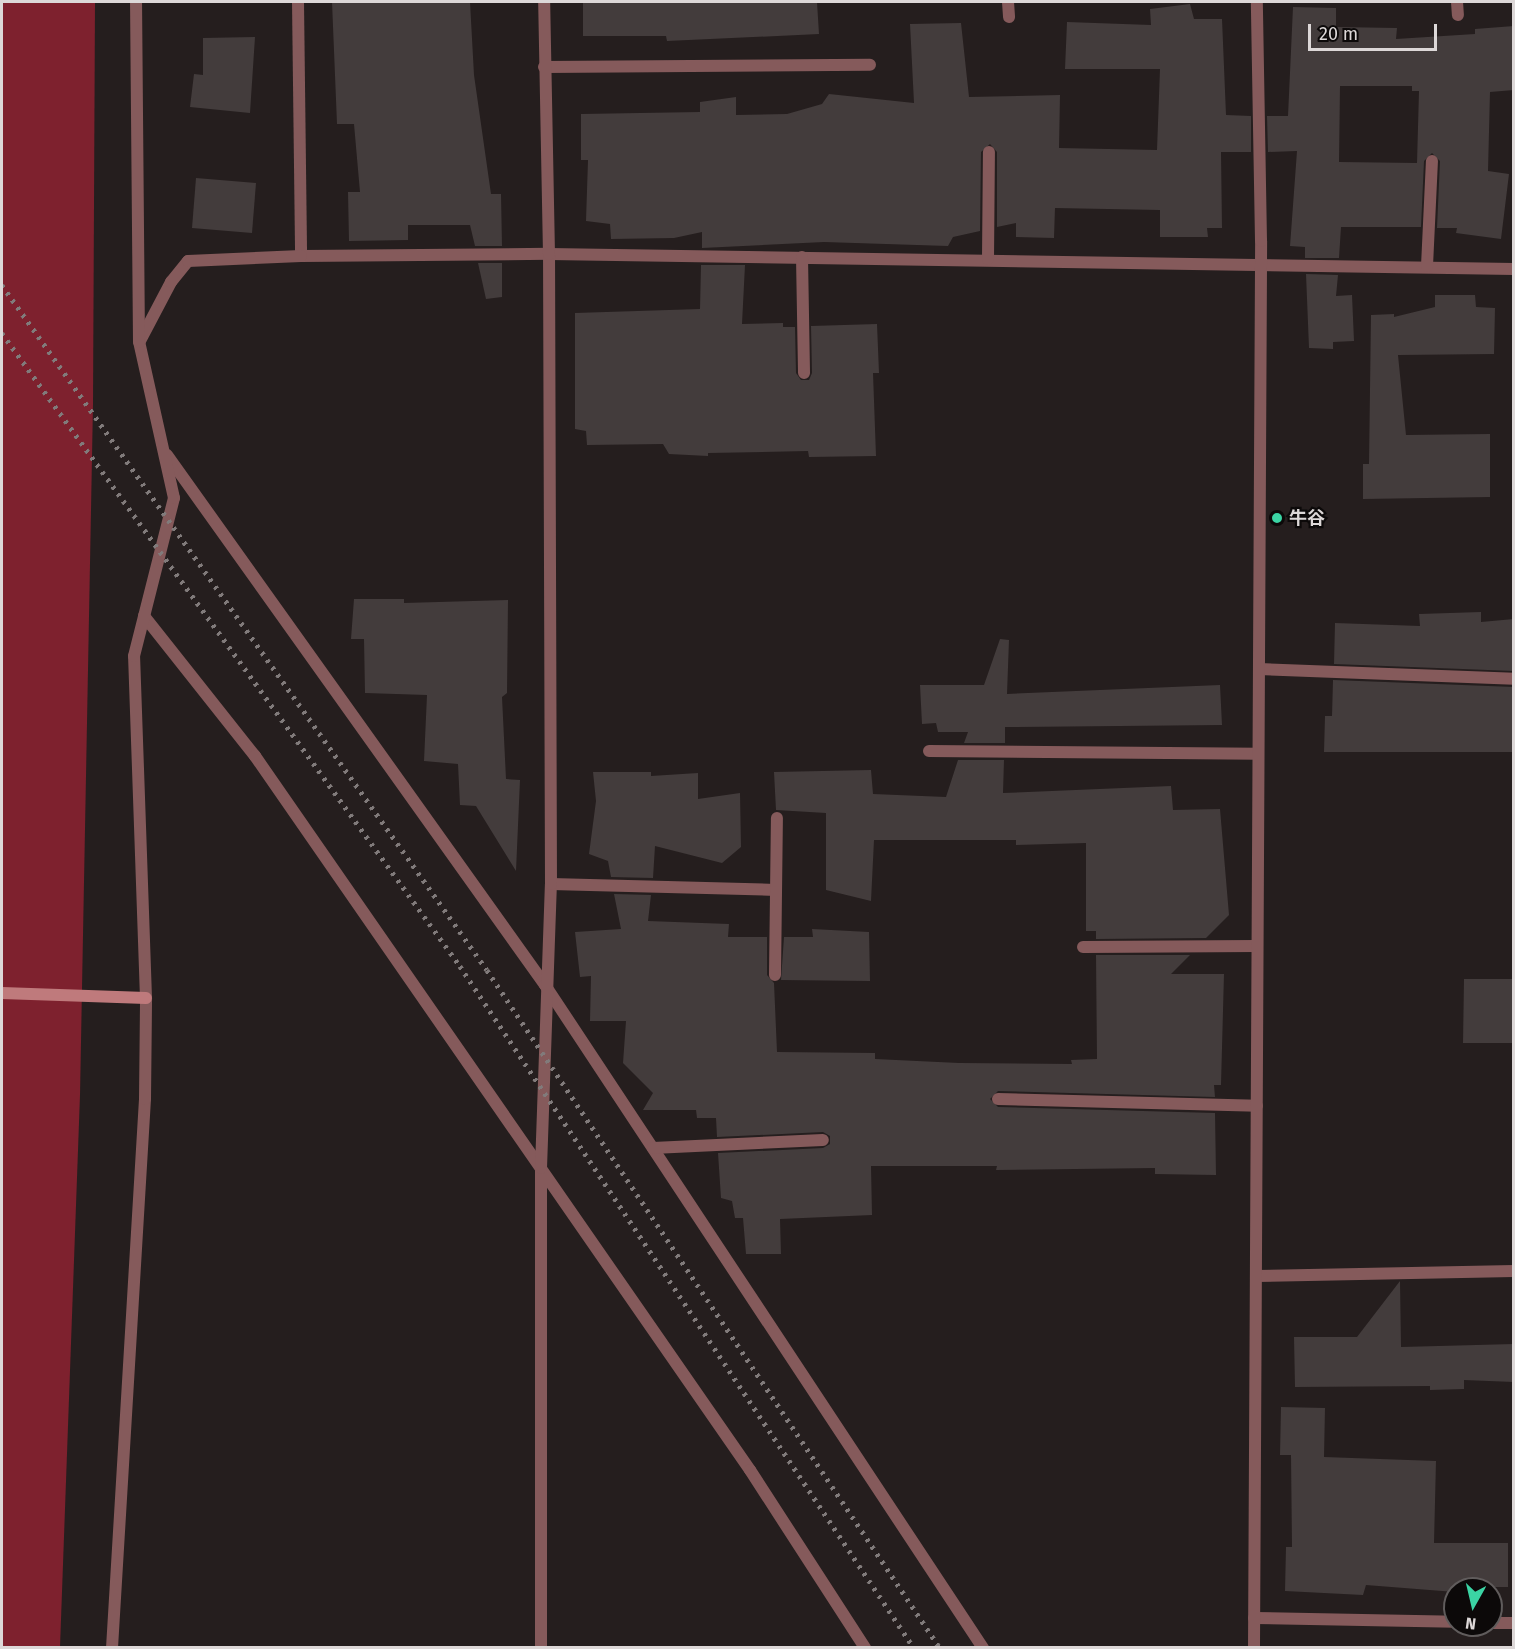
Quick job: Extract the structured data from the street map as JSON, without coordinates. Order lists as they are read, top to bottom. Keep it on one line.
{"places":["牛谷"],"scale_bar":"20 m","north":"bottom"}
